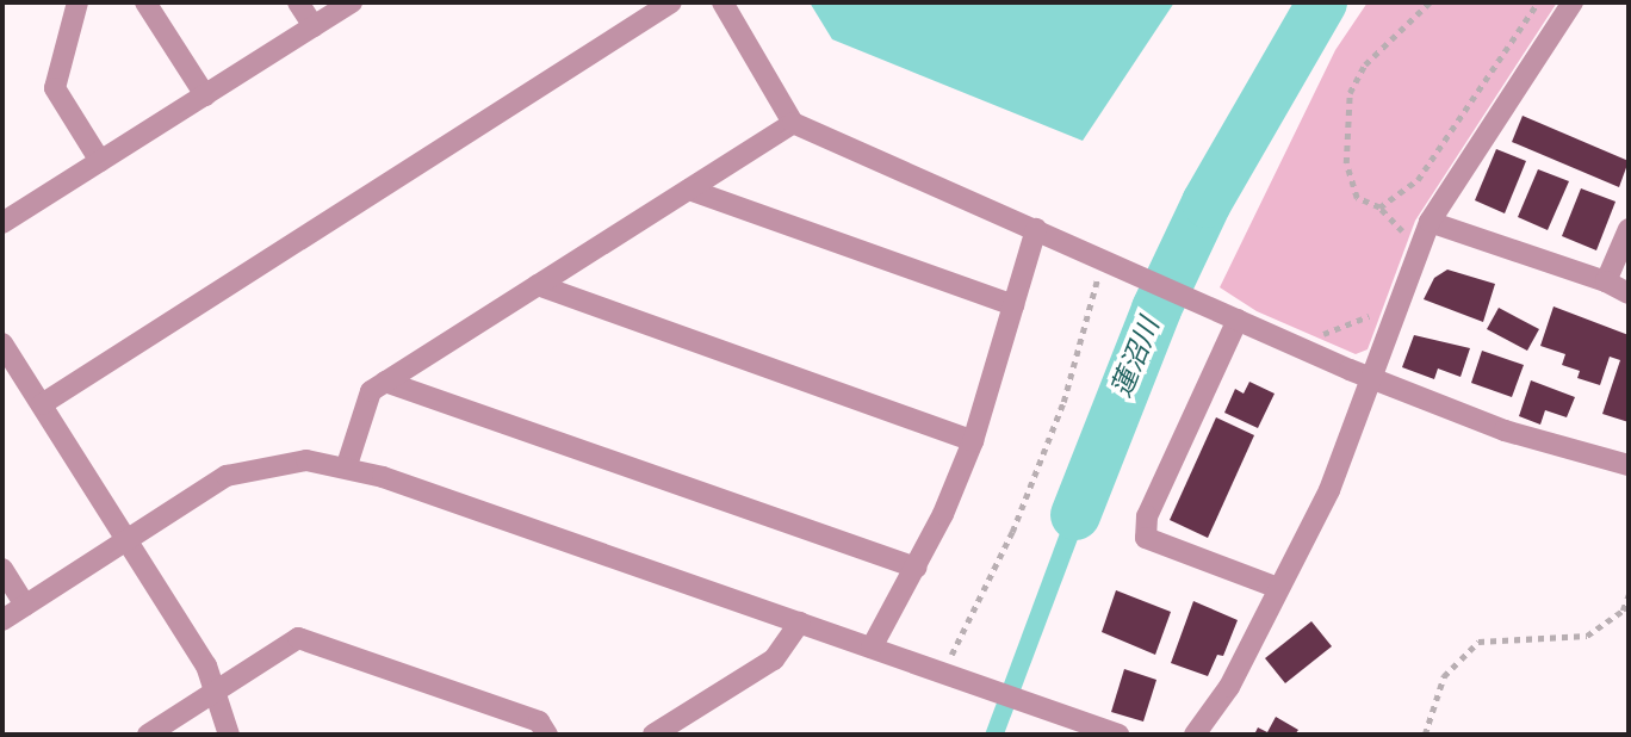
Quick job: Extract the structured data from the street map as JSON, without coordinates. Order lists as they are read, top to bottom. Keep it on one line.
{"water":["蓮沼川"]}
